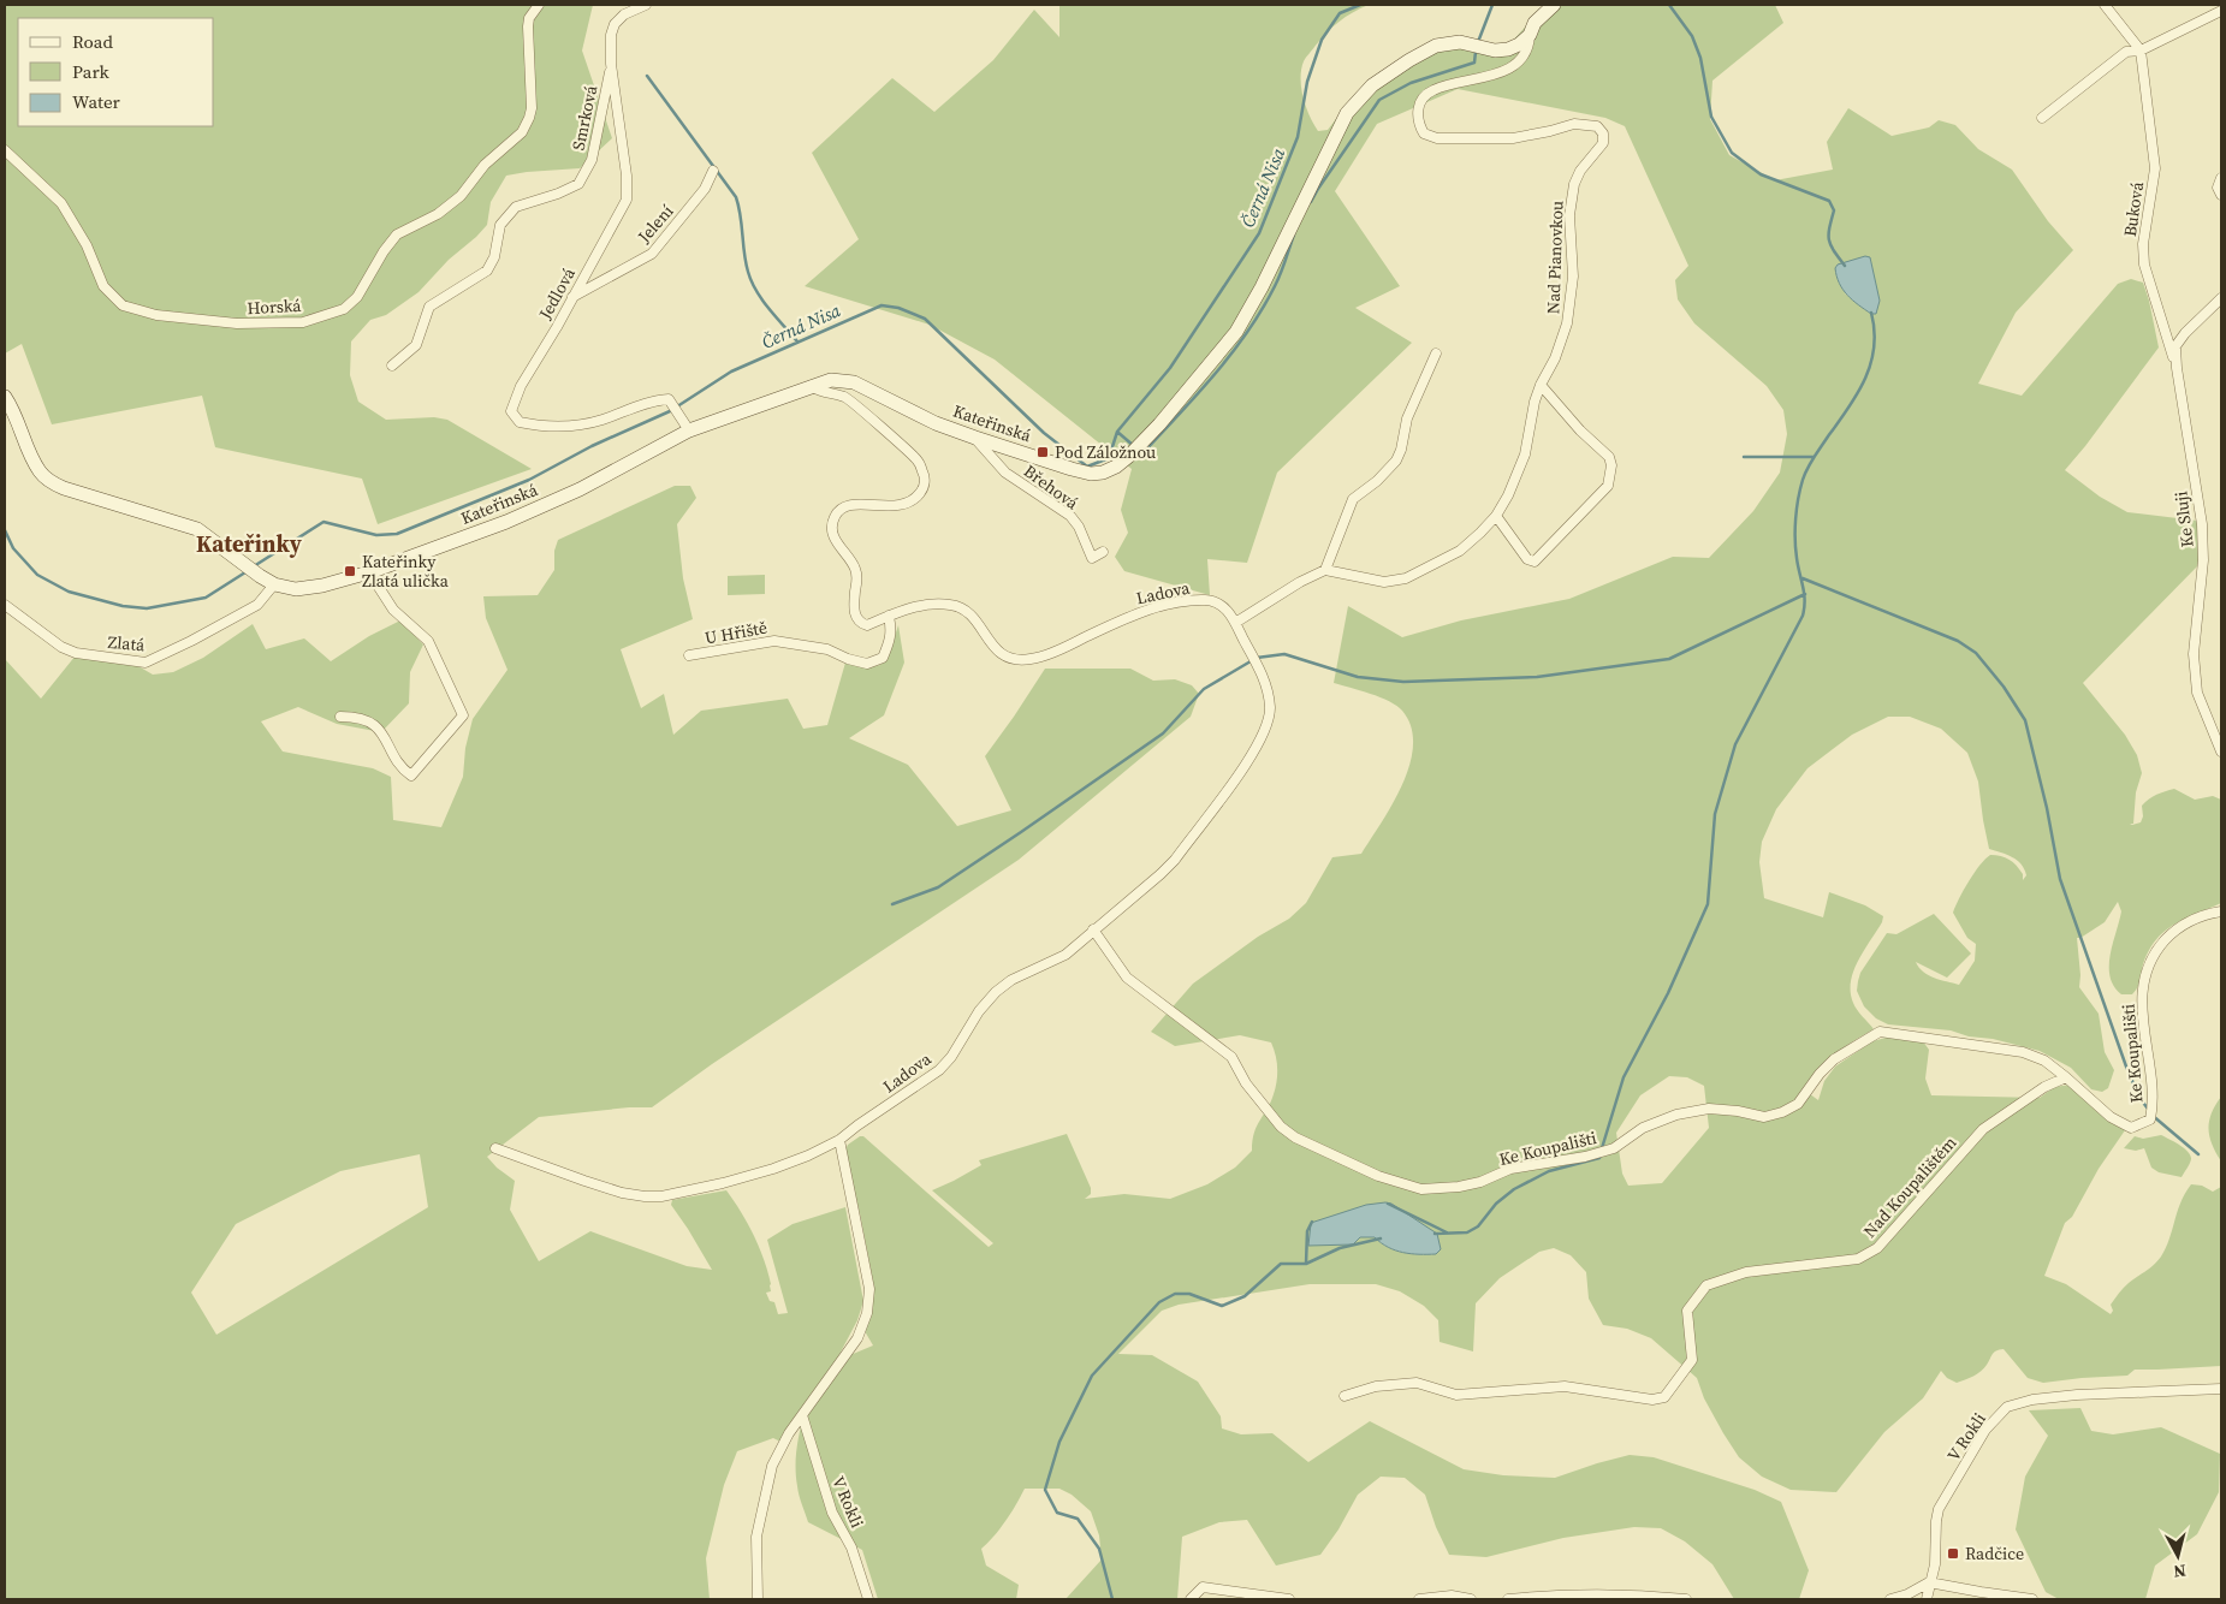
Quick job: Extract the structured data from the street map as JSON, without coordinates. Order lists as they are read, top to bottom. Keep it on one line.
{"streets":{"street":["Smrková","Buková","Jelení","Nad Pianovkou","Jedlová","Horská","Kateřinská","Břehová","Ke Sluji","Ladova","U Hřiště","Zlatá","Ke Koupališti","Nad Koupalištěm","V Rokli"]},"crossings":[["Smrková","Jedlová"],["Buková","Ke Sluji"],["Jelení","Jedlová"],["Nad Pianovkou","Kateřinská"],["Jedlová","Kateřinská"],["Kateřinská","Břehová"],["Kateřinská","Ladova"],["Kateřinská","Zlatá"],["Ladova","U Hřiště"],["Ladova","Ke Koupališti"],["Ke Koupališti","Nad Koupalištěm"]],"districts":["Kateřinky"],"water":["Černá Nisa"],"places":{"transit":["Pod Záložnou","Kateřinky Zlatá ulička","Radčice"]},"legend":["Road","Park","Water"],"north":"bottom"}
